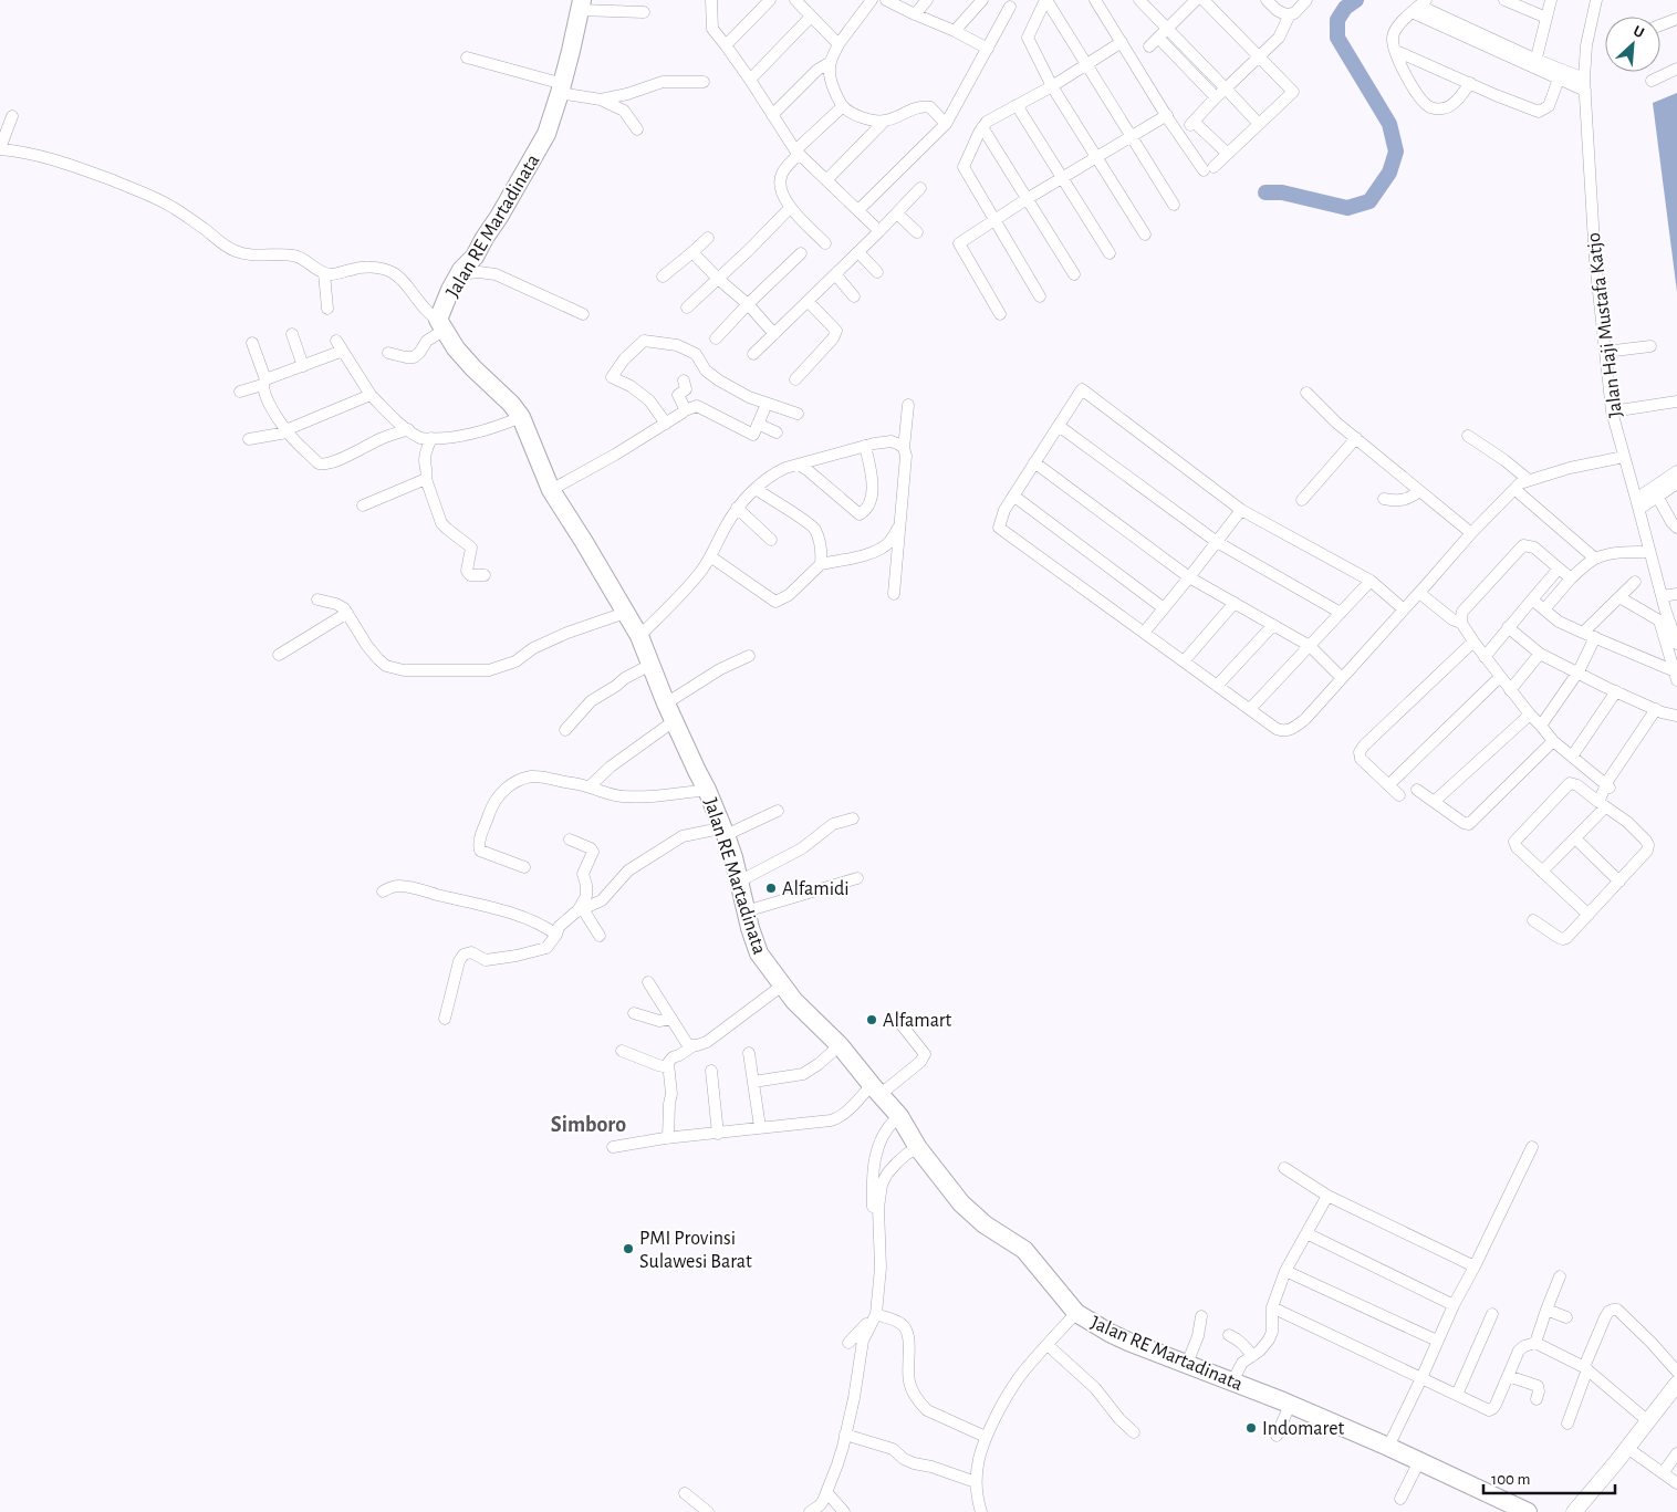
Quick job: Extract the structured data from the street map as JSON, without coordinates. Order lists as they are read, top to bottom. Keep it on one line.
{"streets":{"highway":["Jalan RE Martadinata"],"street":["Jalan Haji Mustafa Katjo"]},"districts":["Simboro"],"places":["Alfamidi","Alfamart","PMI Provinsi Sulawesi Barat","Indomaret"],"scale_bar":"100 m","north":"top right"}
